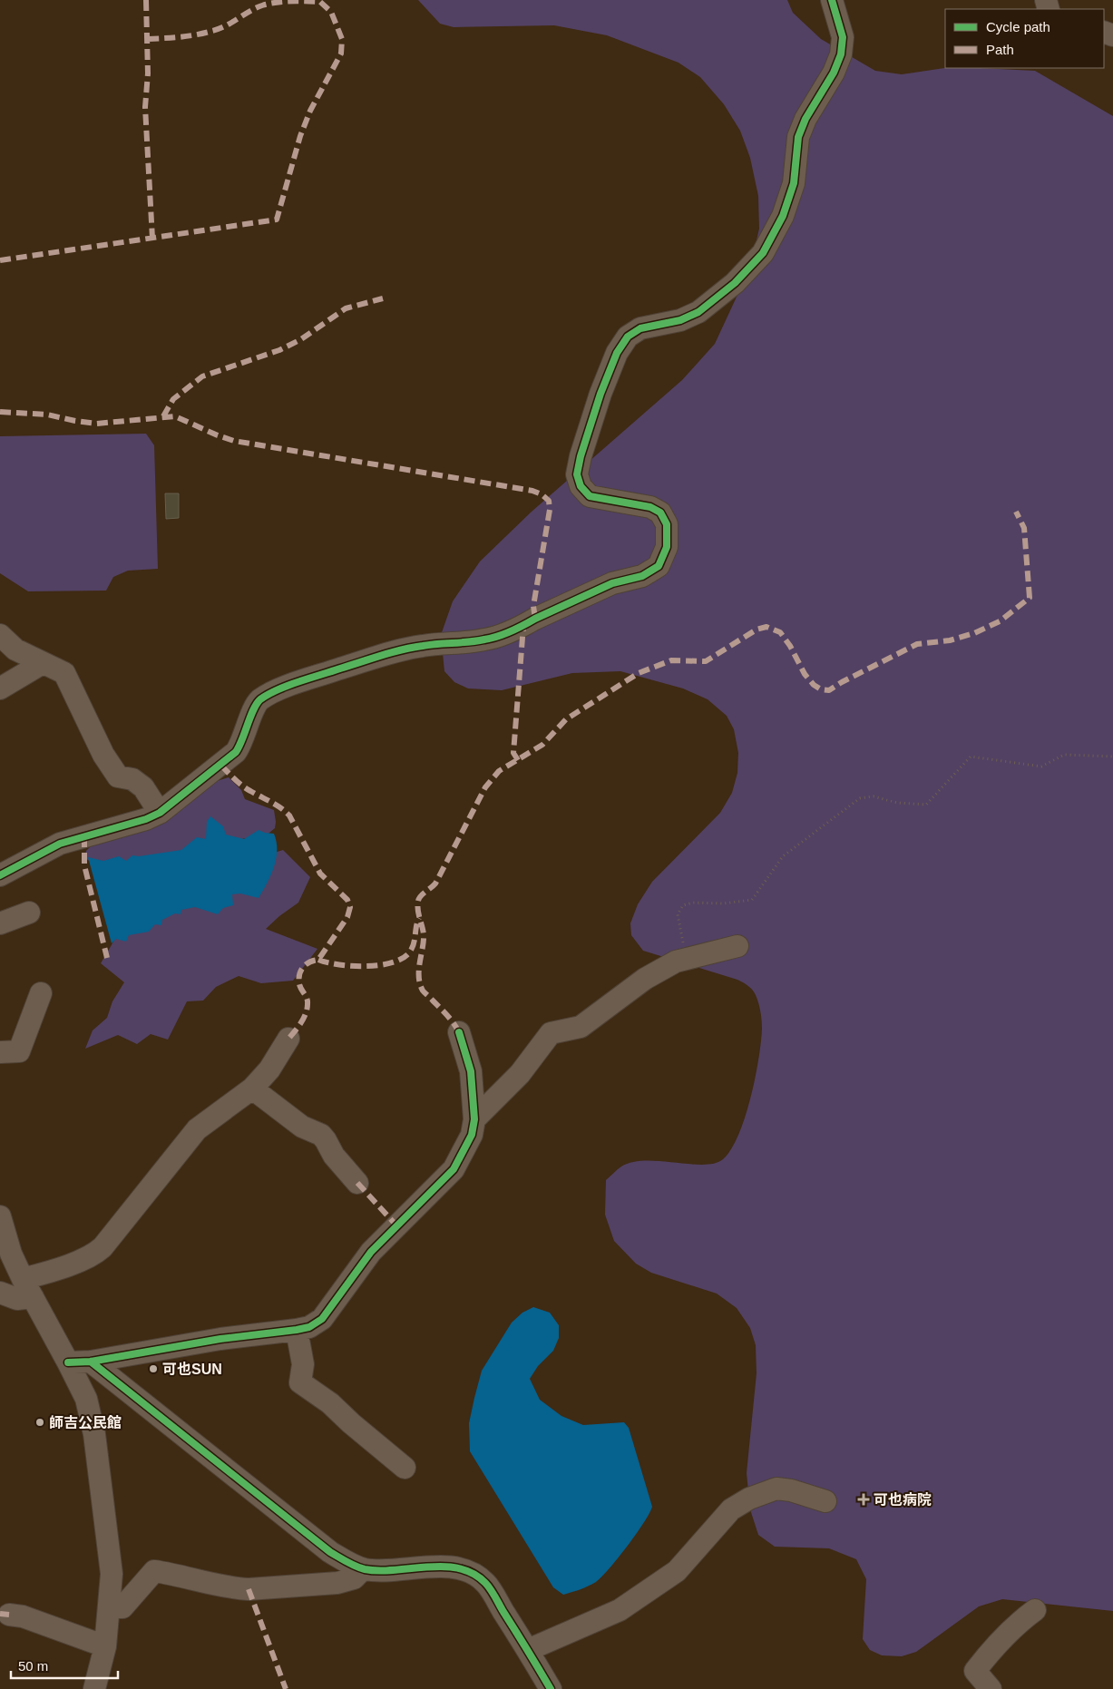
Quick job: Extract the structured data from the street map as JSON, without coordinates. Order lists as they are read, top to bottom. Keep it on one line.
{"places":{"other":["可也SUN","師吉公民館"],"health":["可也病院"]},"legend":["Cycle path","Path"],"scale_bar":"50 m"}
